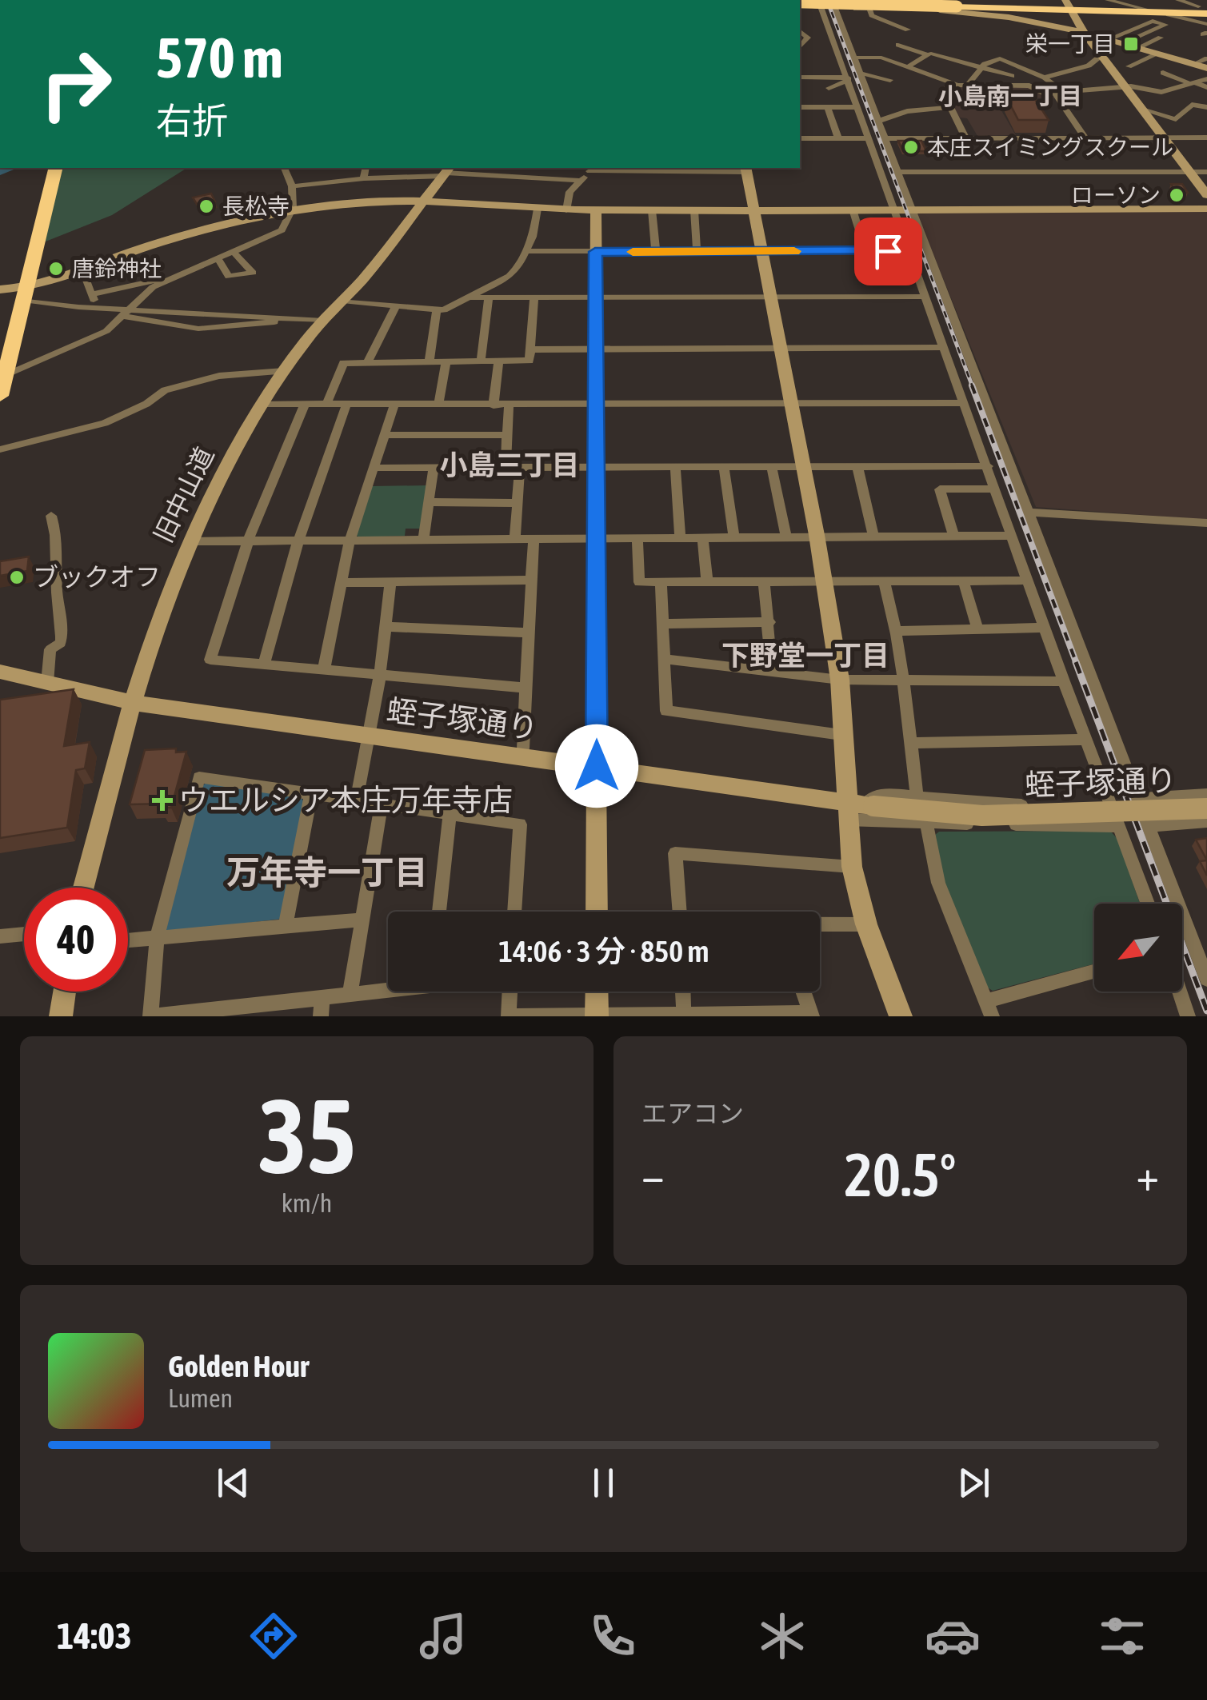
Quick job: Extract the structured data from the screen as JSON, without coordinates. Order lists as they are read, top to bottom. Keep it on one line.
{"streets":{"street":["旧中山道","蛭子塚通り"]},"crossings":[["旧中山道","蛭子塚通り"]],"districts":["小島南一丁目","小島三丁目","下野堂一丁目","万年寺一丁目"],"places":{"transit":["栄一丁目"],"other":["本庄スイミングスクール","ローソン","長松寺","唐鈴神社","ブックオフ"],"health":["ウエルシア本庄万年寺店"]},"north":"bottom left","page":{"turn":["570 m","右折"],"limit":"40","trip":"14:06 · 3 分 · 850 m","tile":[["35","km/h"],"エアコン"],"heat":["−","20.5°","+"],"song":["Golden Hour","Lumen"],"tabs":"14:03"}}
